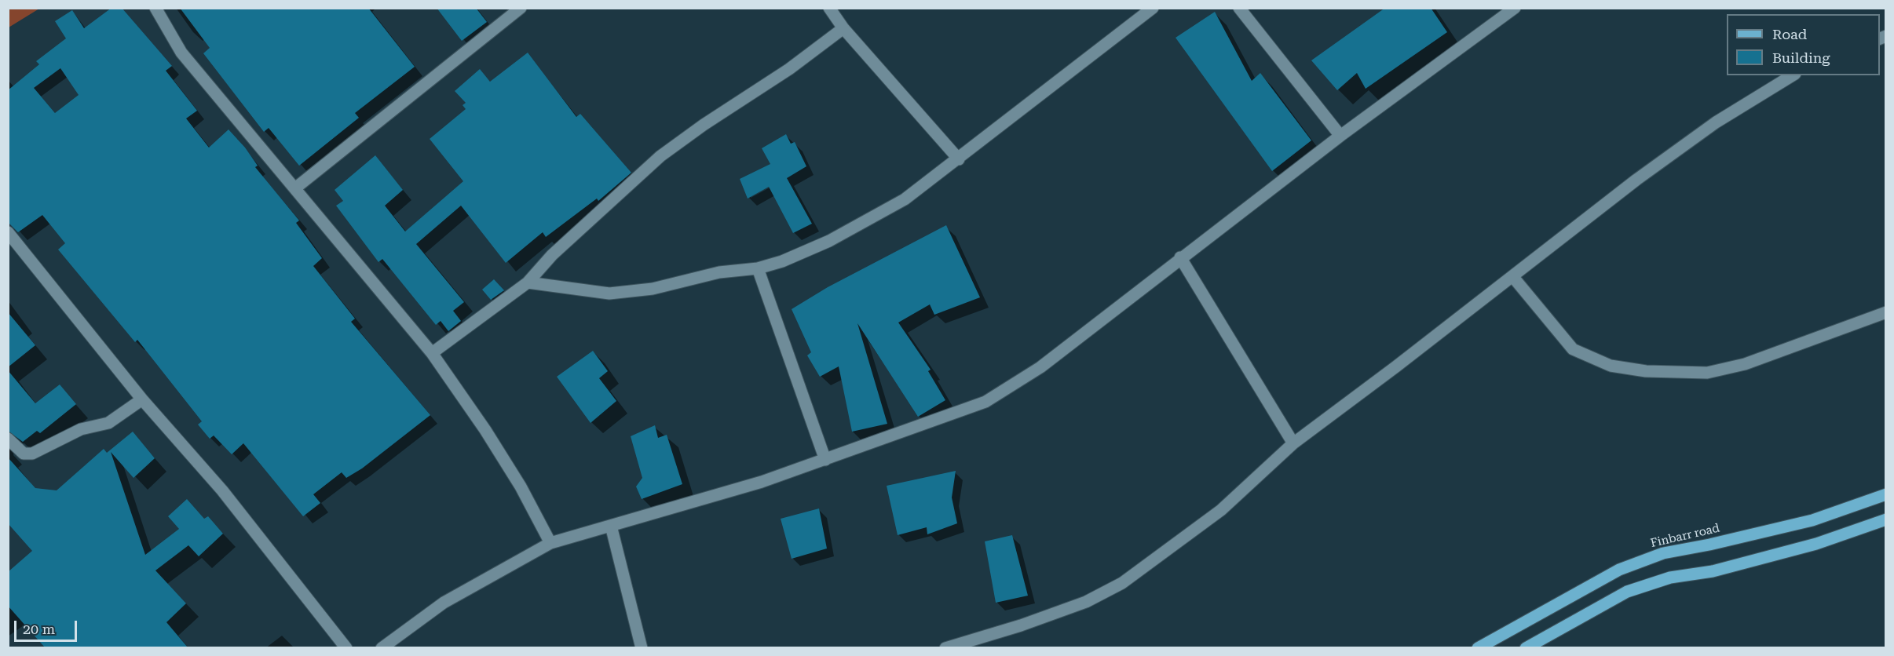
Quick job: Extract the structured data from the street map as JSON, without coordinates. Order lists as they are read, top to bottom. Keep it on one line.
{"streets":{"main road":["Finbarr road"]},"legend":["Road","Building"],"scale_bar":"20 m"}
